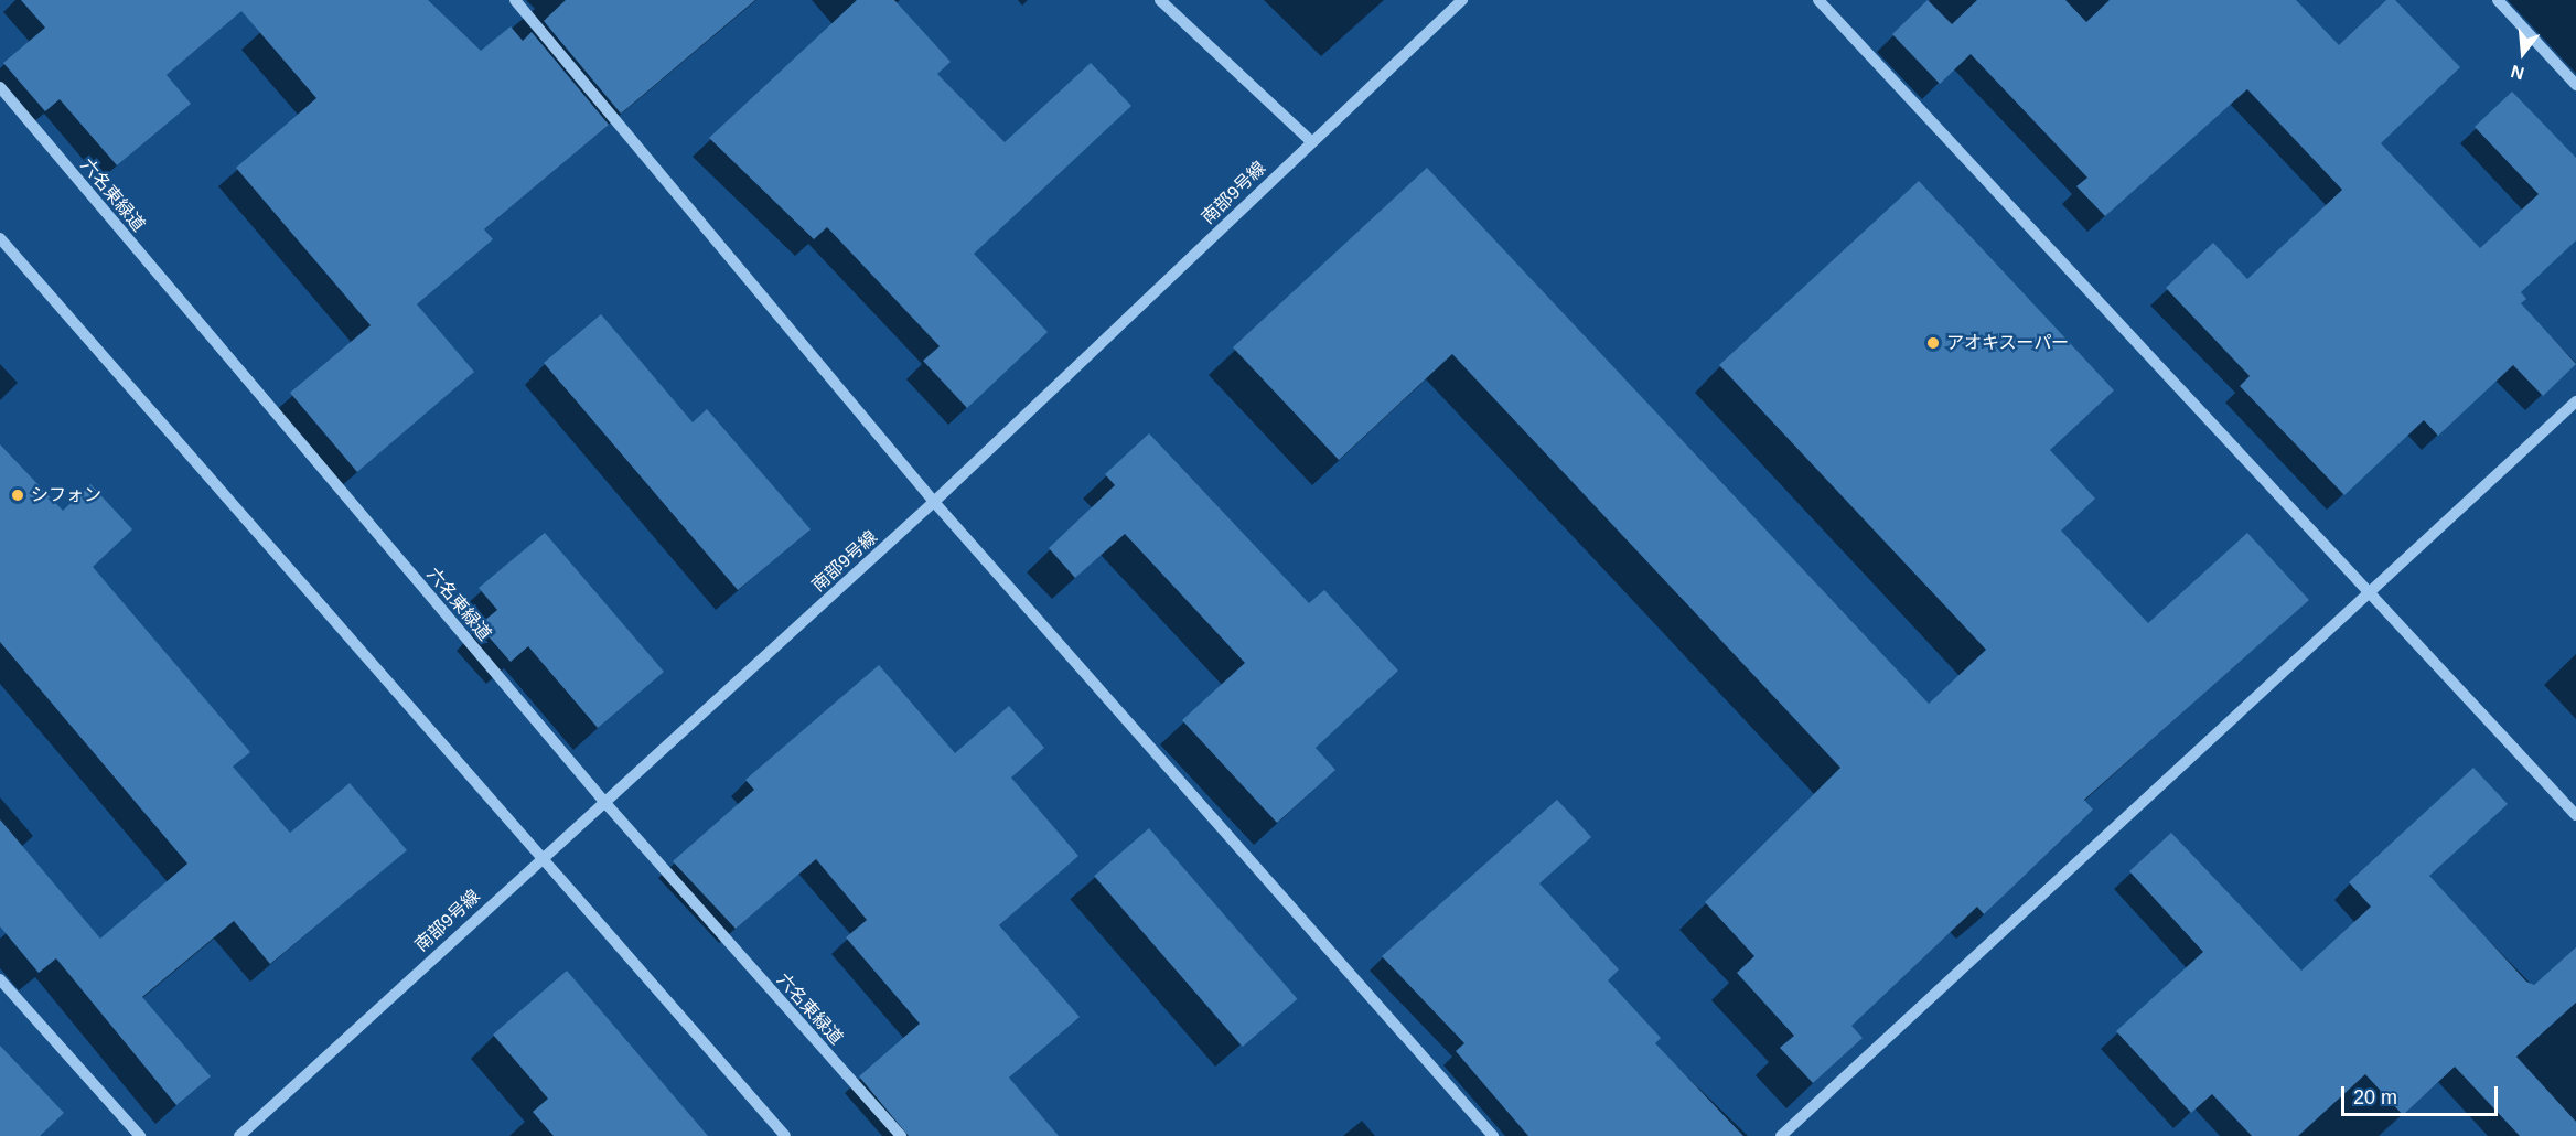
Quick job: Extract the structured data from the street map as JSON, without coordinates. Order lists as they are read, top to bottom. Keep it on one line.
{"streets":{"street":["南部9号線","六名東緑道"]},"crossings":[["南部9号線","六名東緑道"]],"places":["アオキスーパー","シフォン"],"scale_bar":"20 m","north":"bottom"}
